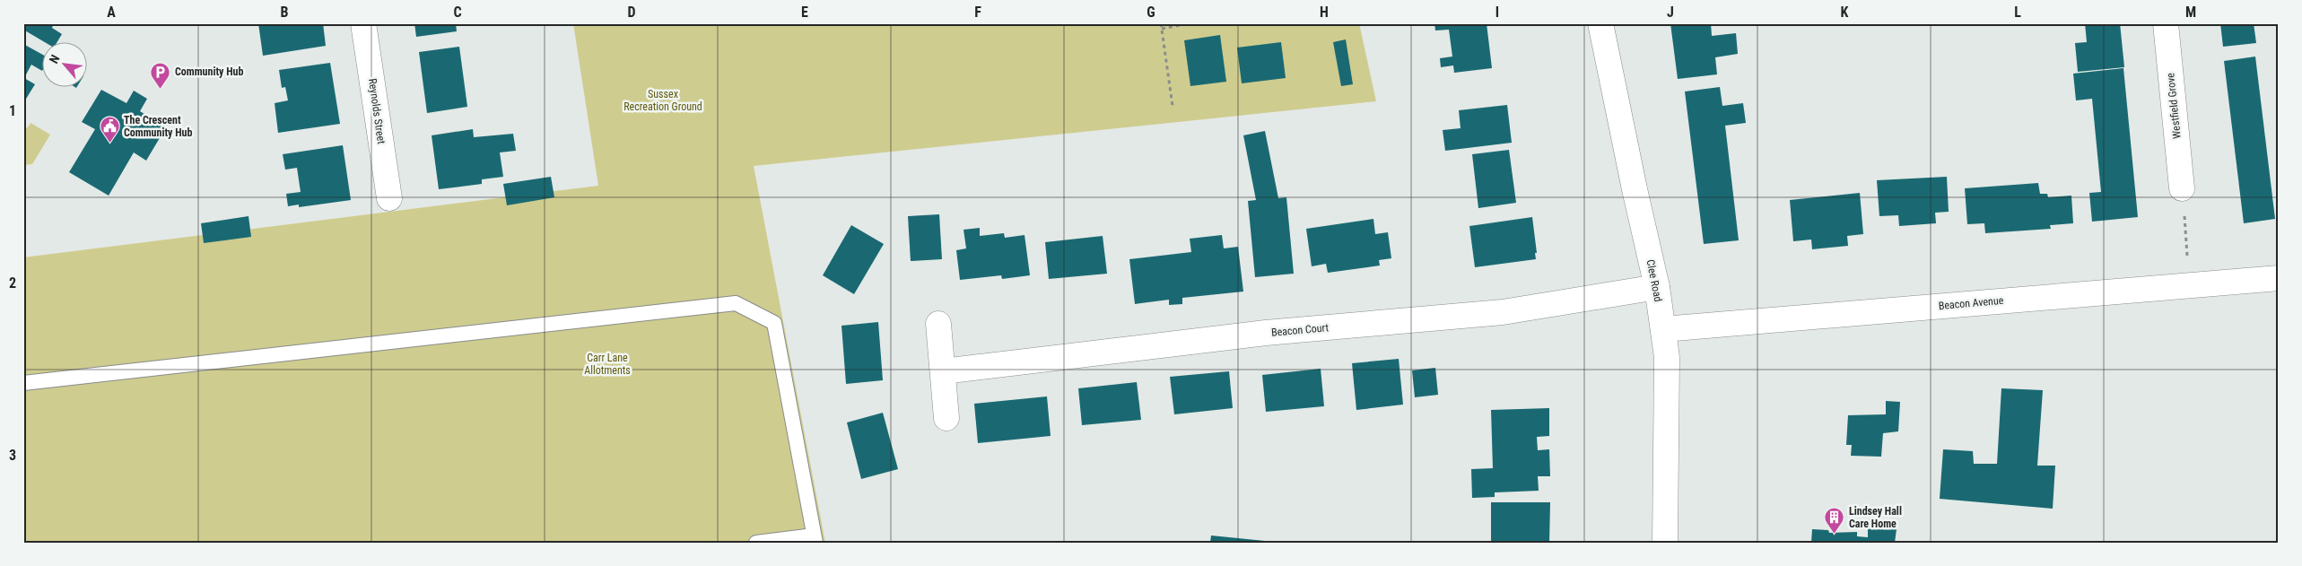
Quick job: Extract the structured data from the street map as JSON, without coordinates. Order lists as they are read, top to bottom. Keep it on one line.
{"streets":{"street":["Westfield Grove","Reynolds Street","Clee Road","Beacon Avenue","Beacon Court"]},"crossings":[["Clee Road","Beacon Avenue"],["Clee Road","Beacon Court"]],"parks":["Sussex Recreation Ground","Carr Lane Allotments"],"places":{"parking":["Community Hub"],"public building":["The Crescent Community Hub"],"building":["Lindsey Hall Care Home"]},"north":"top left","grid":{"columns":["A","B","C","D","E","F","G","H","I","J","K","L","M"],"rows":["1","2","3"]}}
